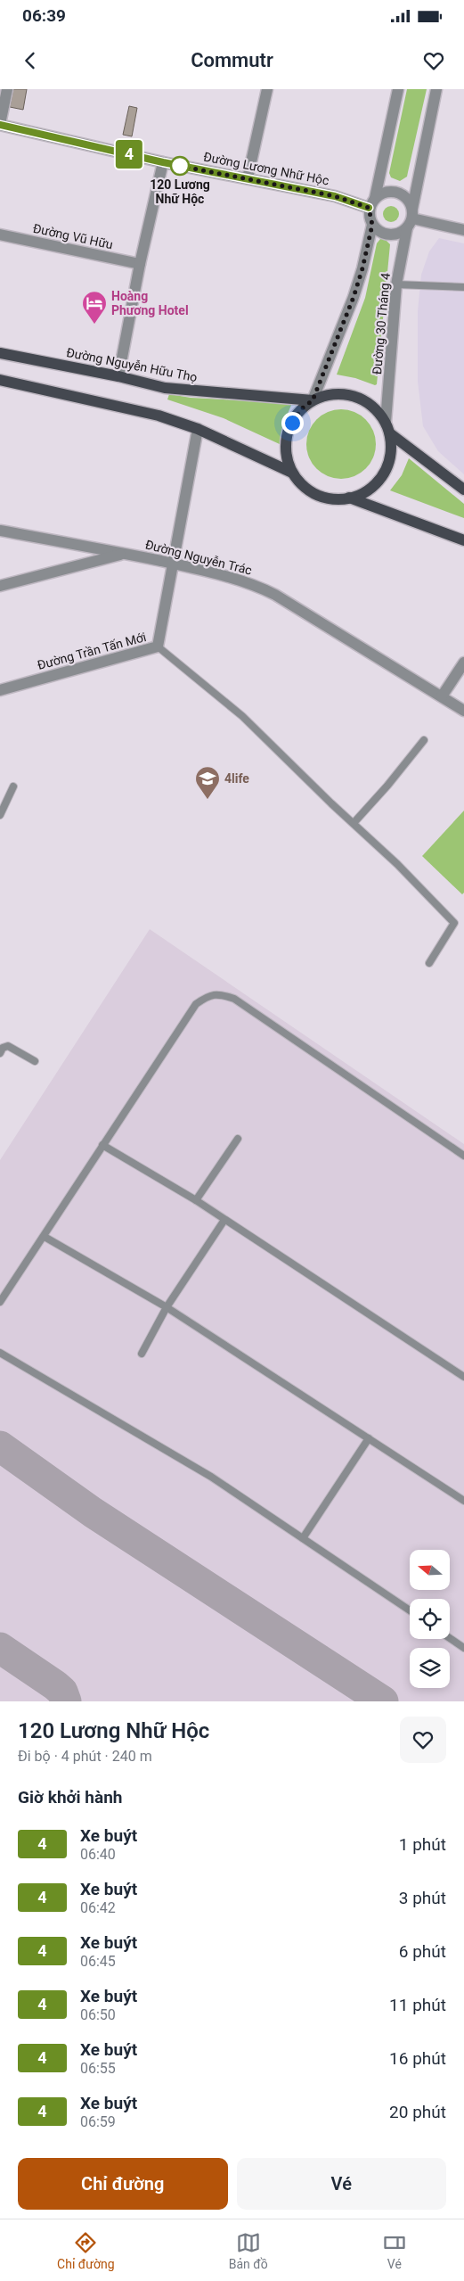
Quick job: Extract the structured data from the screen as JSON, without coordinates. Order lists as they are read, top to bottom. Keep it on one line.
{"streets":{"main road":["Đường Nguyễn Hữu Thọ"],"street":["Đường Lương Nhữ Hộc","Đường Vũ Hữu","Đường 30 Tháng 4","Đường Nguyễn Trác","Đường Trần Tấn Mới"]},"crossings":[["Đường Lương Nhữ Hộc","Đường 30 Tháng 4"],["Đường 30 Tháng 4","Đường Nguyễn Hữu Thọ"],["Đường Nguyễn Trác","Đường Trần Tấn Mới"]],"places":{"other":["120 Lương Nhữ Hộc"],"hotel":["Hoàng Phương Hotel"],"school or university":["4life"]},"lines":["bus line 4"],"north":"left","page":{"status":"06:39","header":"Commutr","on_map":"4","heading":[["120 Lương Nhữ Hộc","Đi bộ · 4 phút · 240 m"],"Giờ khởi hành"],"list":[{"mark":"4","name":"Xe buýt","note":"06:40","value":"1 phút"},{"mark":"4","name":"Xe buýt","note":"06:42","value":"3 phút"},{"mark":"4","name":"Xe buýt","note":"06:45","value":"6 phút"},{"mark":"4","name":"Xe buýt","note":"06:50","value":"11 phút"},{"mark":"4","name":"Xe buýt","note":"06:55","value":"16 phút"},{"mark":"4","name":"Xe buýt","note":"06:59","value":"20 phút"}],"buttons":["Chỉ đường","Vé"],"tabs":["Chỉ đường","Bản đồ","Vé"]}}
